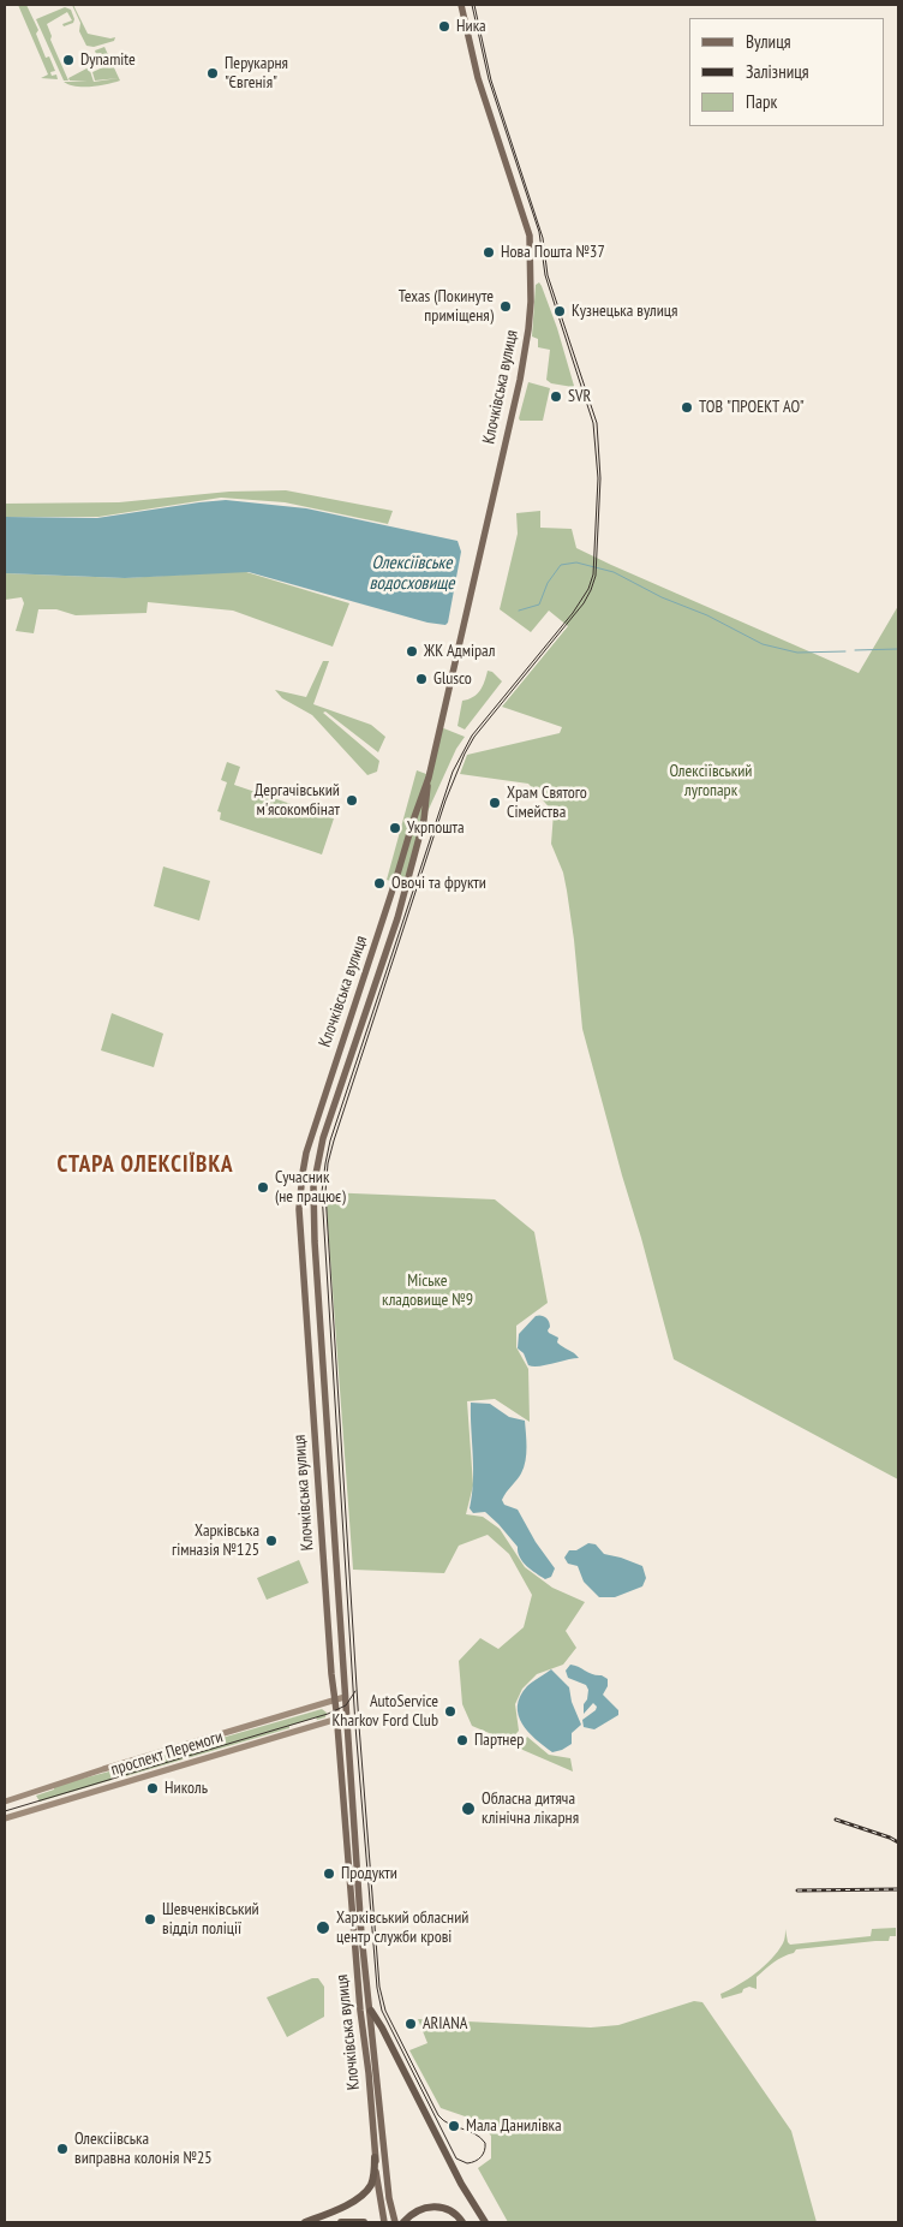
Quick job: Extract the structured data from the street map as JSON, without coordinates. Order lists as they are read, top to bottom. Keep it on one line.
{"streets":{"main road":["Клочківська вулиця","проспект Перемоги"]},"crossings":[["Клочківська вулиця","проспект Перемоги"]],"districts":["СТАРА ОЛЕКСІЇВКА"],"water":["Олексіївське водосховище"],"parks":["Олексіївський лугопарк","Міське кладовище №9"],"places":["Ника","Dynamite","Перукарня \"Євгенія\"","Нова Пошта №37","Texas (Покинуте приміщеня)","Кузнецька вулиця","SVR","ТОВ \"ПРОЕКТ АО\"","ЖК Адмірал","Glusco","Дергачівський м'ясокомбінат","Храм Святого Сімейства","Укрпошта","Овочі та фрукти","Сучасник (не працює)","Харківська гімназія №125","AutoService Kharkov Ford Club","Партнер","Николь","Обласна дитяча клінічна лікарня","Продукти","Шевченківський відділ поліції","Харківський обласний центр служби крові","ARIANA","Мала Данилівка","Олексіівська виправна колонія №25"],"legend":["Вулиця","Залізниця","Парк"]}
